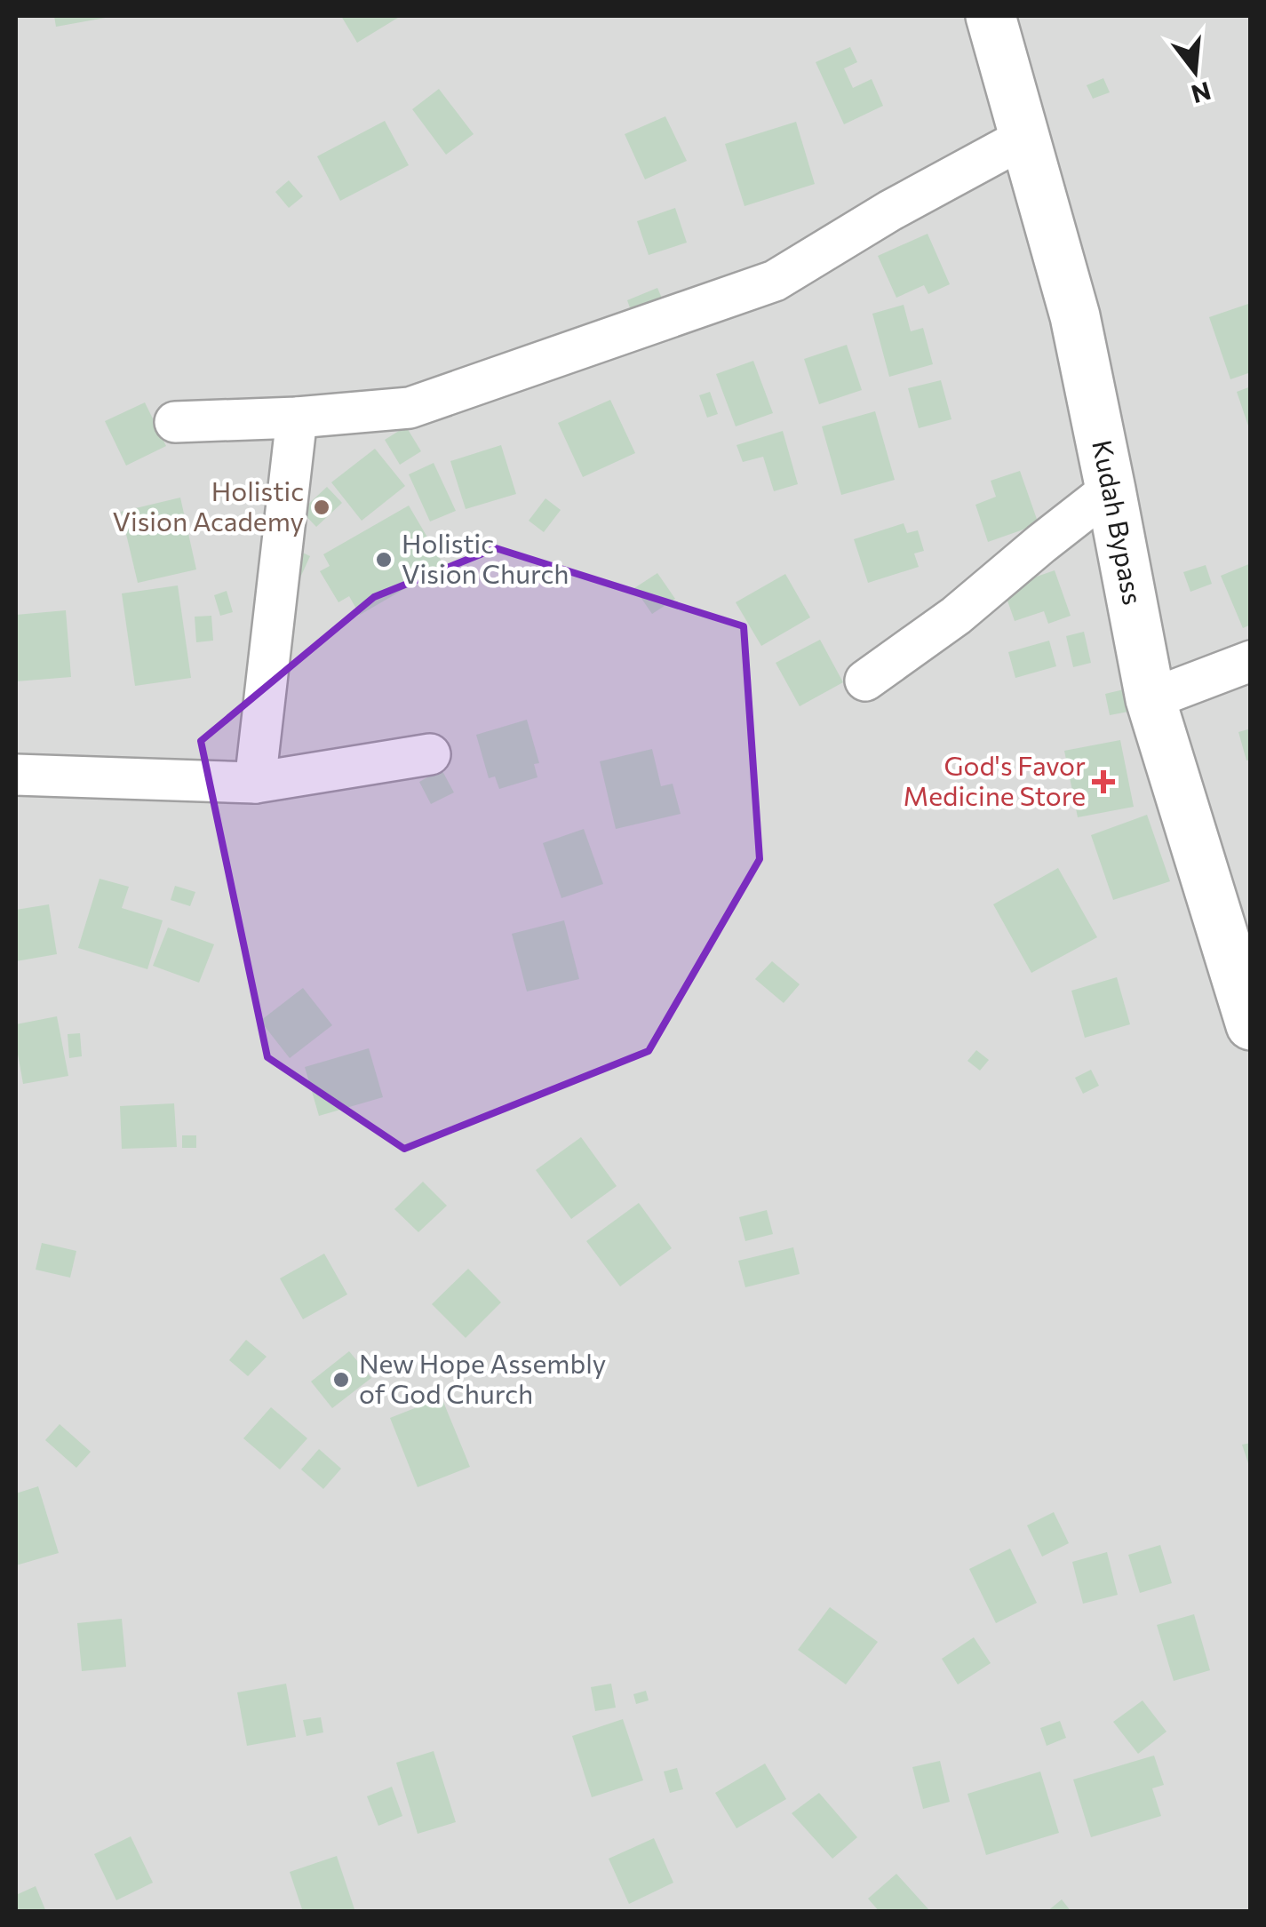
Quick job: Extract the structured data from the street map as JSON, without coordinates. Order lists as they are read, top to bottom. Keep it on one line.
{"streets":{"street":["Kudah Bypass"]},"places":{"other":["Holistic Vision Academy","Holistic Vision Church","New Hope Assembly of God Church"],"health":["God's Favor Medicine Store"]},"north":"bottom"}
